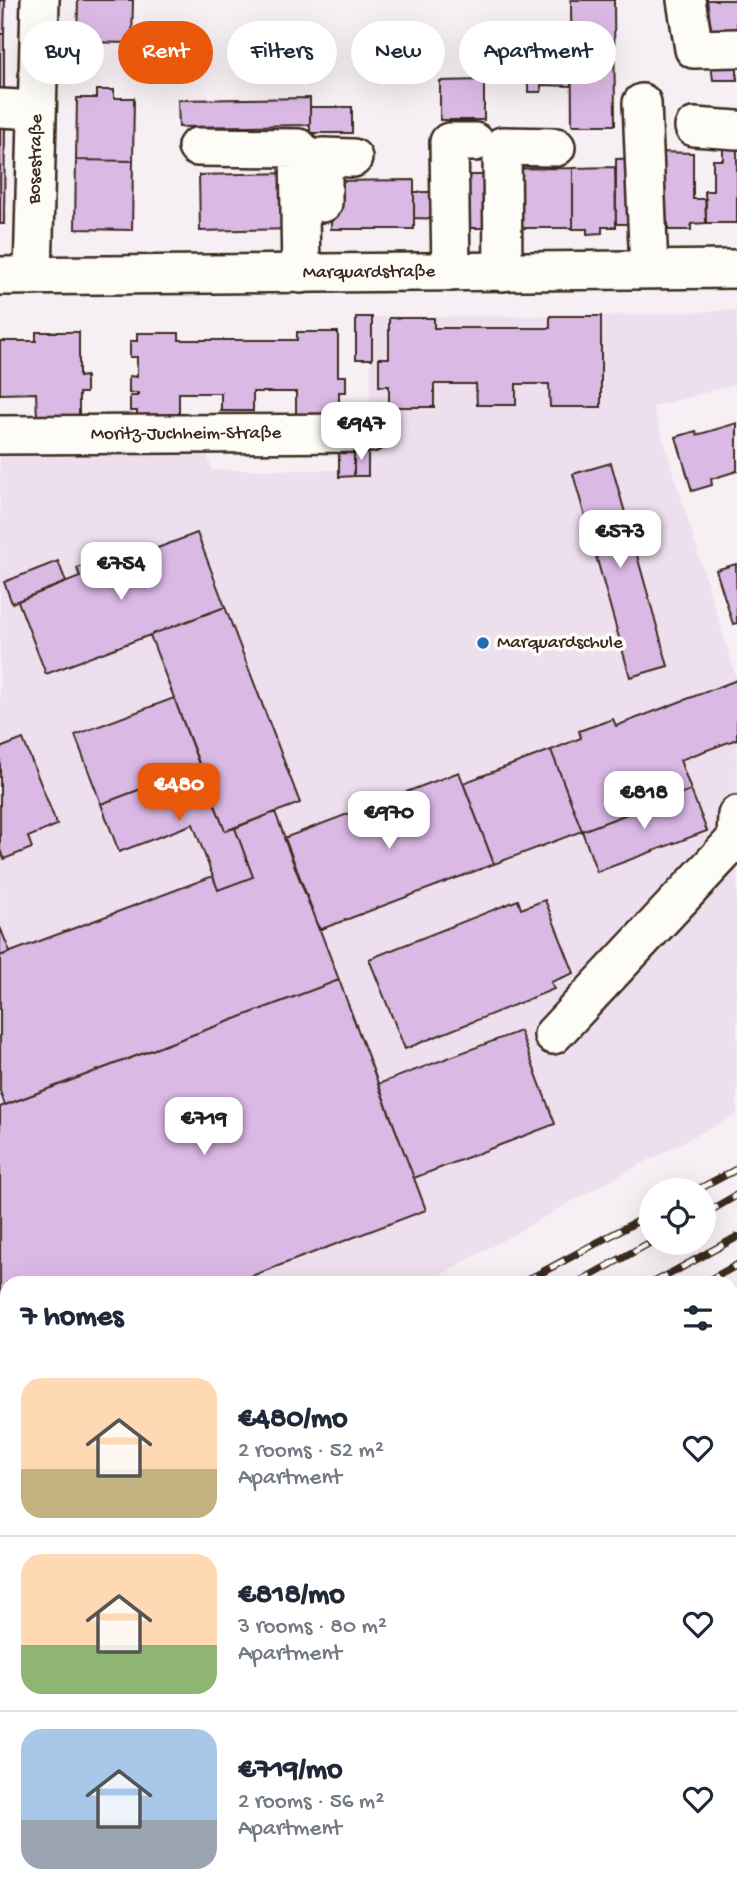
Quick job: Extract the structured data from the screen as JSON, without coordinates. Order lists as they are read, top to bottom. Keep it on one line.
{"streets":{"street":["Bosestraße","Marquardstraße","Moritz-Juchheim-Straße"]},"crossings":[["Bosestraße","Marquardstraße"]],"places":["Marquardschule"],"page":{"chip":["Buy","Rent","Filters","New","Apartment"],"price":["€947","€573","€754","€480","€818","€970","€719"],"heading":"7 homes","list":[{"name":"€480/mo","note":"2 rooms · 52 m² · Apartment"},{"name":"€818/mo","note":"3 rooms · 80 m² · Apartment"},{"name":"€719/mo","note":"2 rooms · 56 m² · Apartment"}]}}
